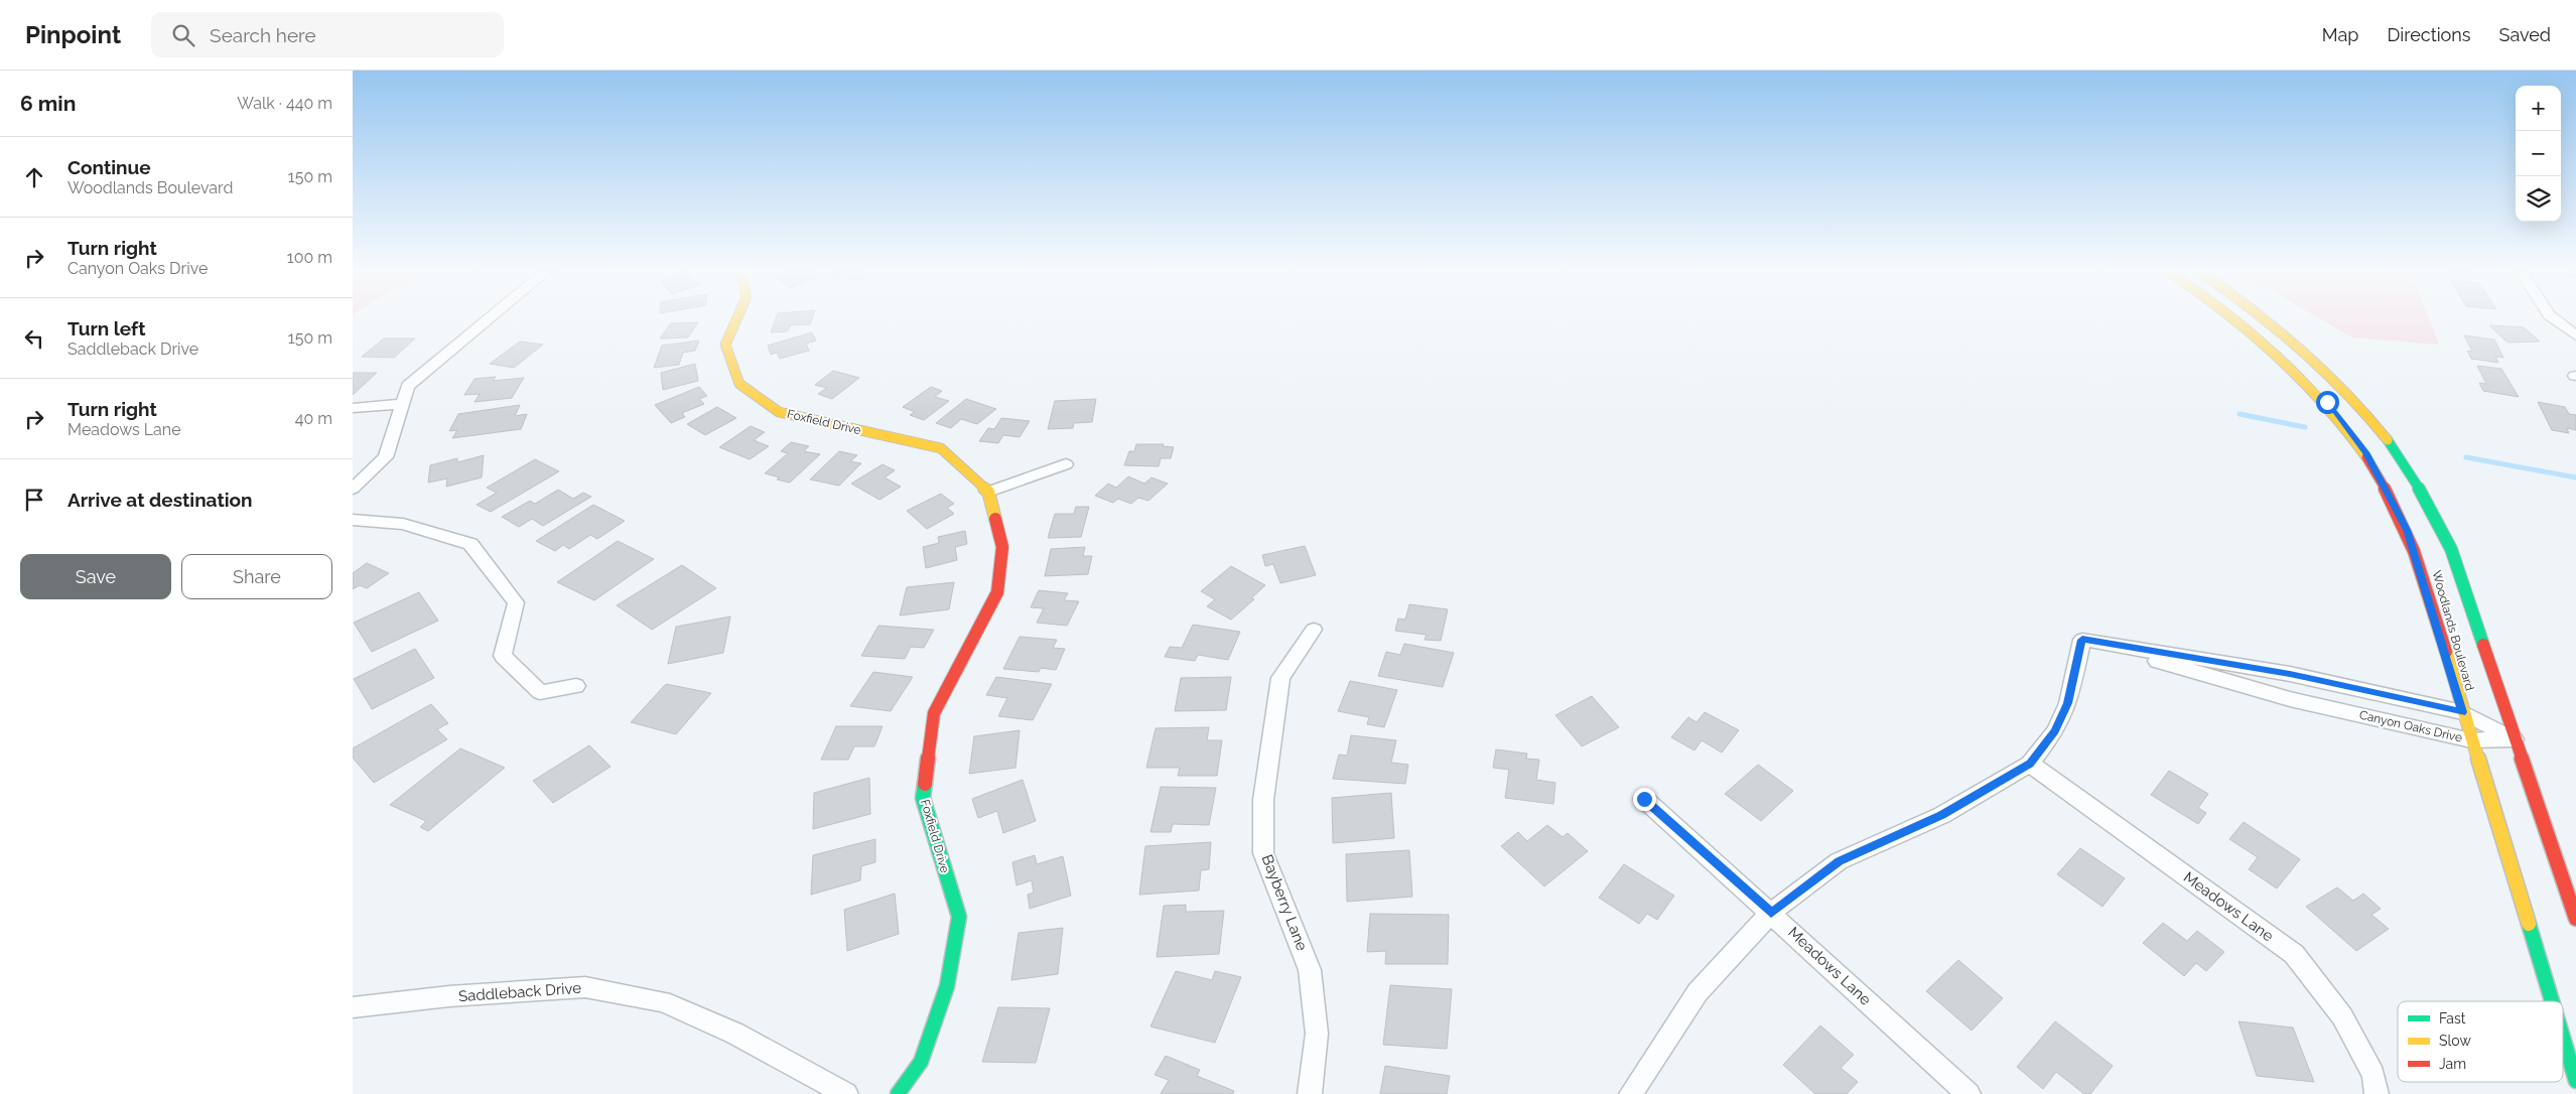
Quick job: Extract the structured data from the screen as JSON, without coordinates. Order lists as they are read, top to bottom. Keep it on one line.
{"streets":{"street":["Foxfield Drive","Woodlands Boulevard","Canyon Oaks Drive","Bayberry Lane","Meadows Lane","Saddleback Drive"]},"crossings":[["Woodlands Boulevard","Canyon Oaks Drive"]],"legend":["Fast","Slow","Jam"],"page":{"header":"Pinpoint","search":"Search here","nav":["Map","Directions","Saved"],"heading":["6 min","Walk · 440 m"],"map_buttons":["+","−"],"list":[["Continue","Woodlands Boulevard","150 m"],["Turn right","Canyon Oaks Drive","100 m"],["Turn left","Saddleback Drive","150 m"],["Turn right","Meadows Lane","40 m"],"Arrive at destination"],"buttons":["Save","Share"]}}
